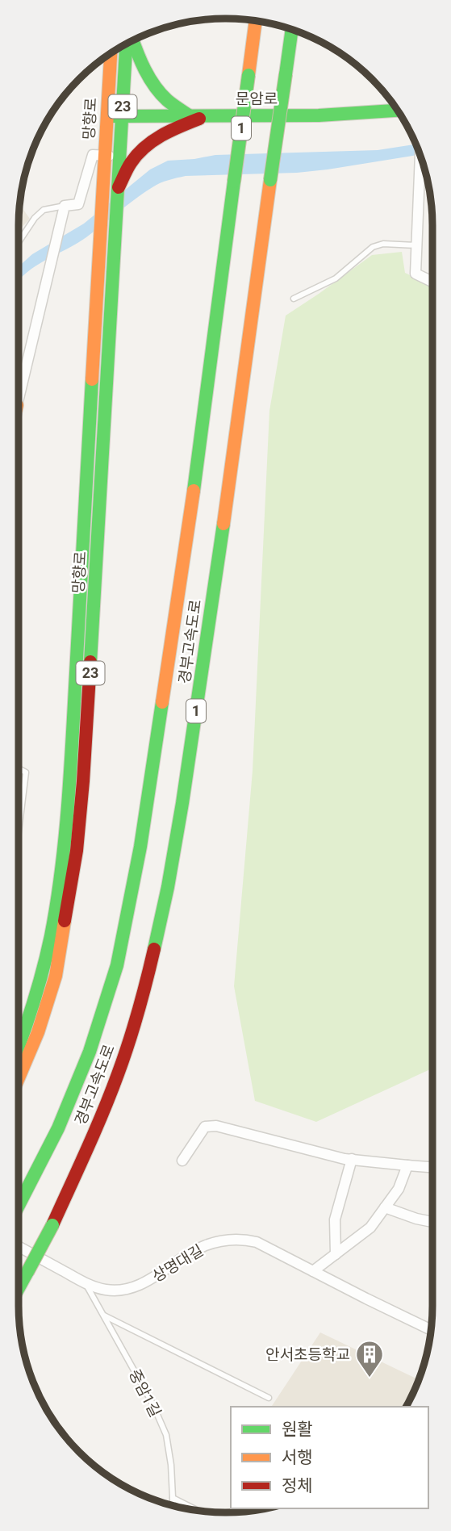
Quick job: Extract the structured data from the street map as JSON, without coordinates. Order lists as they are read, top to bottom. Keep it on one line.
{"streets":{"main road":["문암로","23","망향로","1","경부고속도로"],"street":["상명대길"],"lane":["중암1길"]},"crossings":[["문암로","망향로"],["상명대길","중암1길"]],"places":{"building":["안서초등학교"]},"legend":["원활","서행","정체"]}
